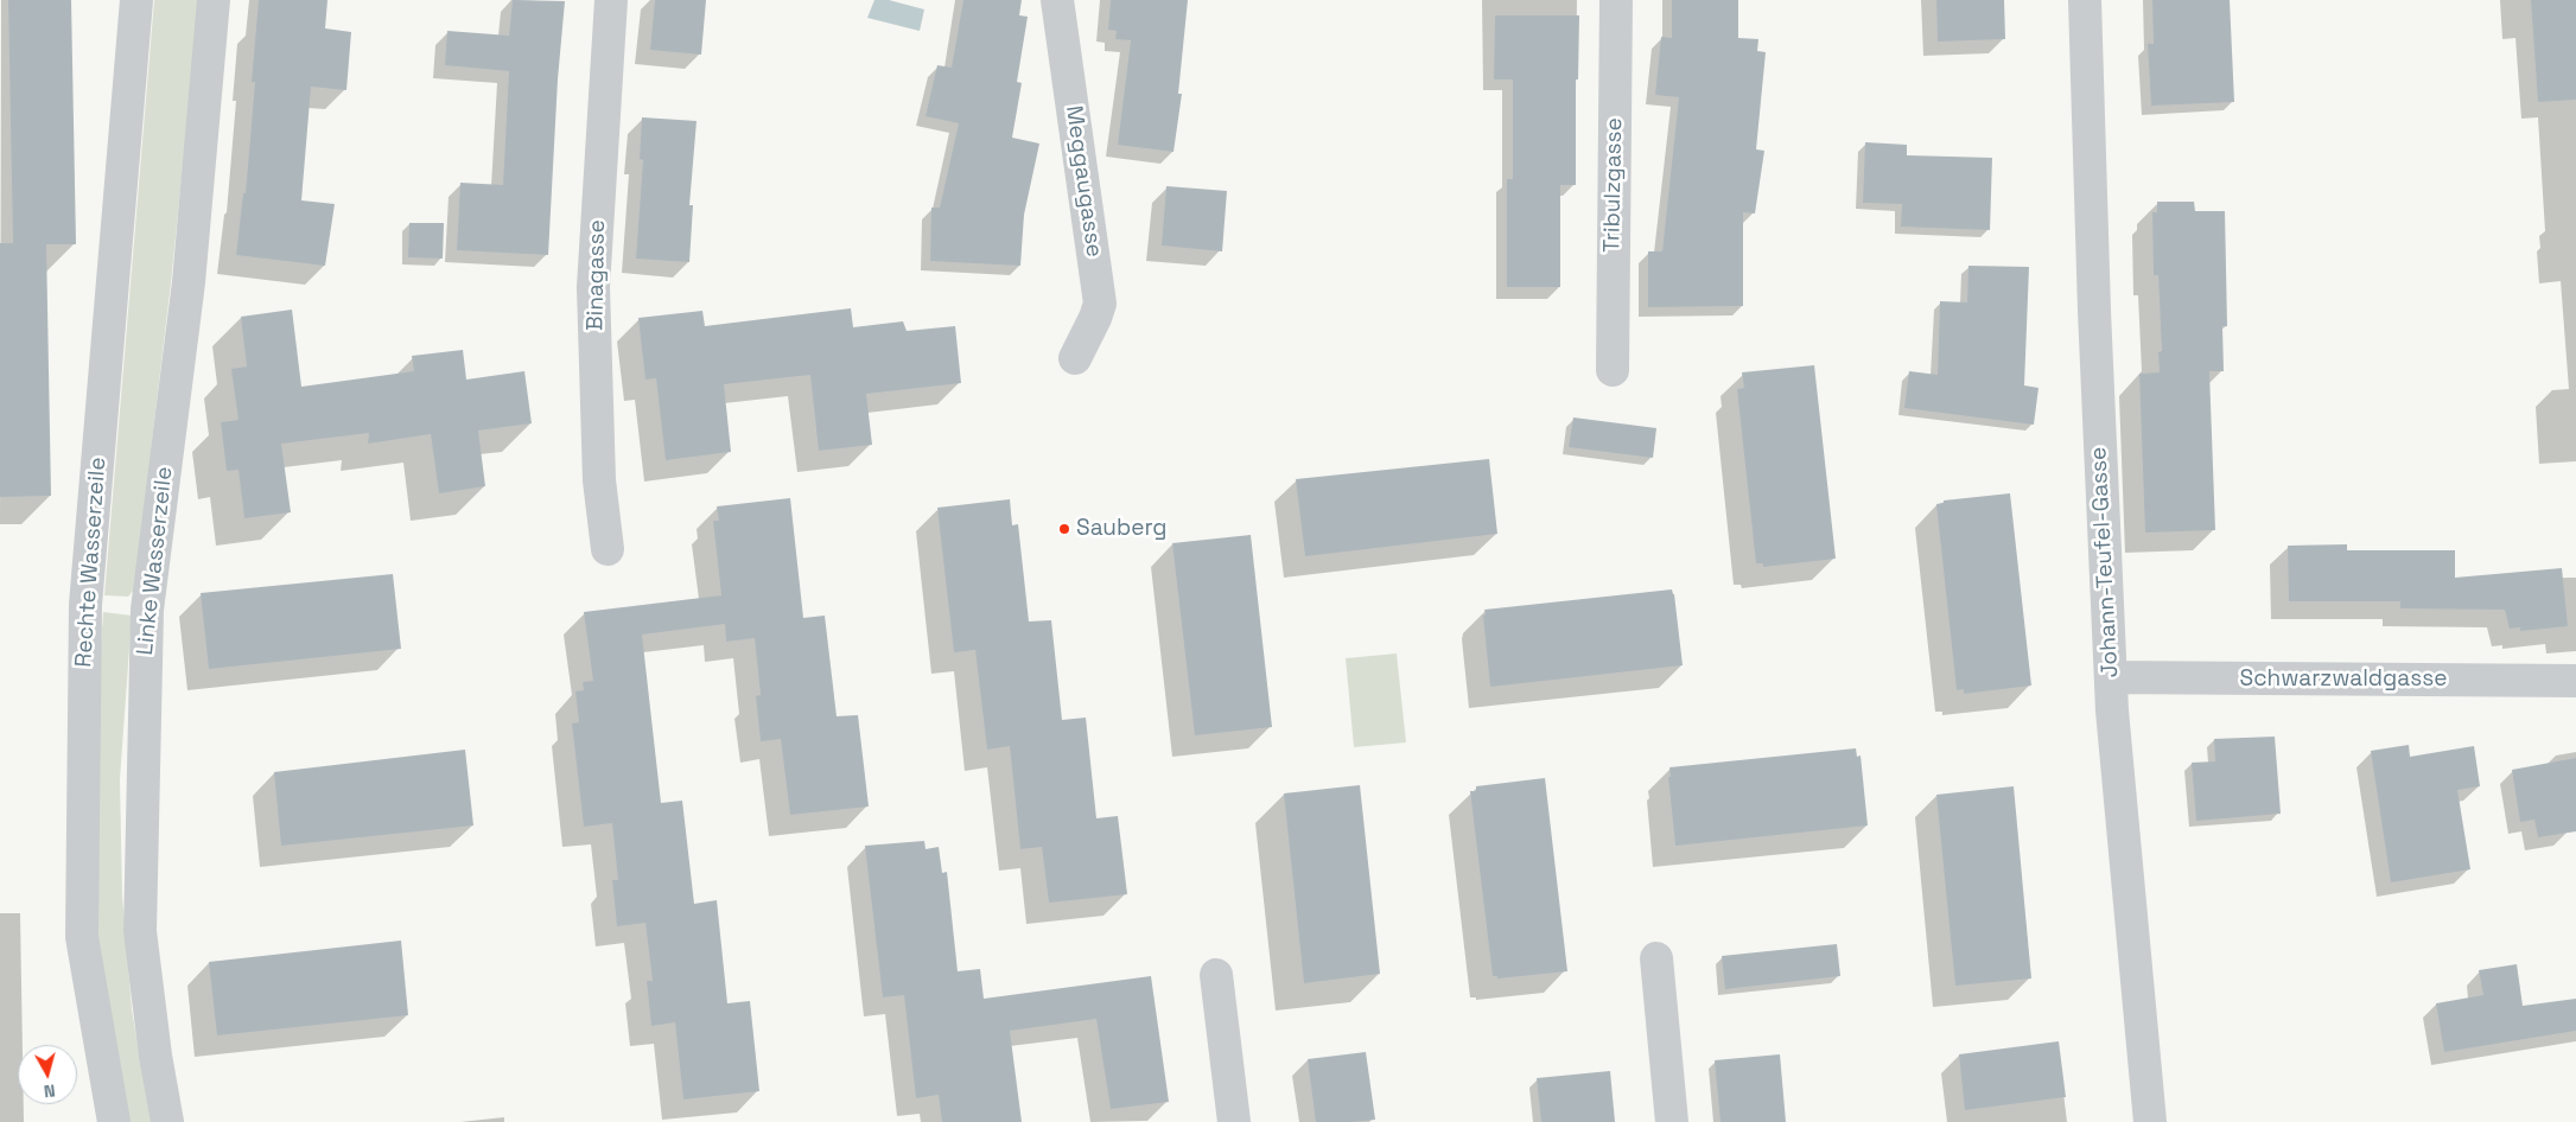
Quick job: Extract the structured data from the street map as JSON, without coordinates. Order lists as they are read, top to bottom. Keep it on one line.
{"streets":{"street":["Meggaugasse","Tribulzgasse","Binagasse","Linke Wasserzeile","Rechte Wasserzeile","Johann-Teufel-Gasse","Schwarzwaldgasse"]},"crossings":[["Johann-Teufel-Gasse","Schwarzwaldgasse"]],"places":["Sauberg"],"north":"bottom"}
